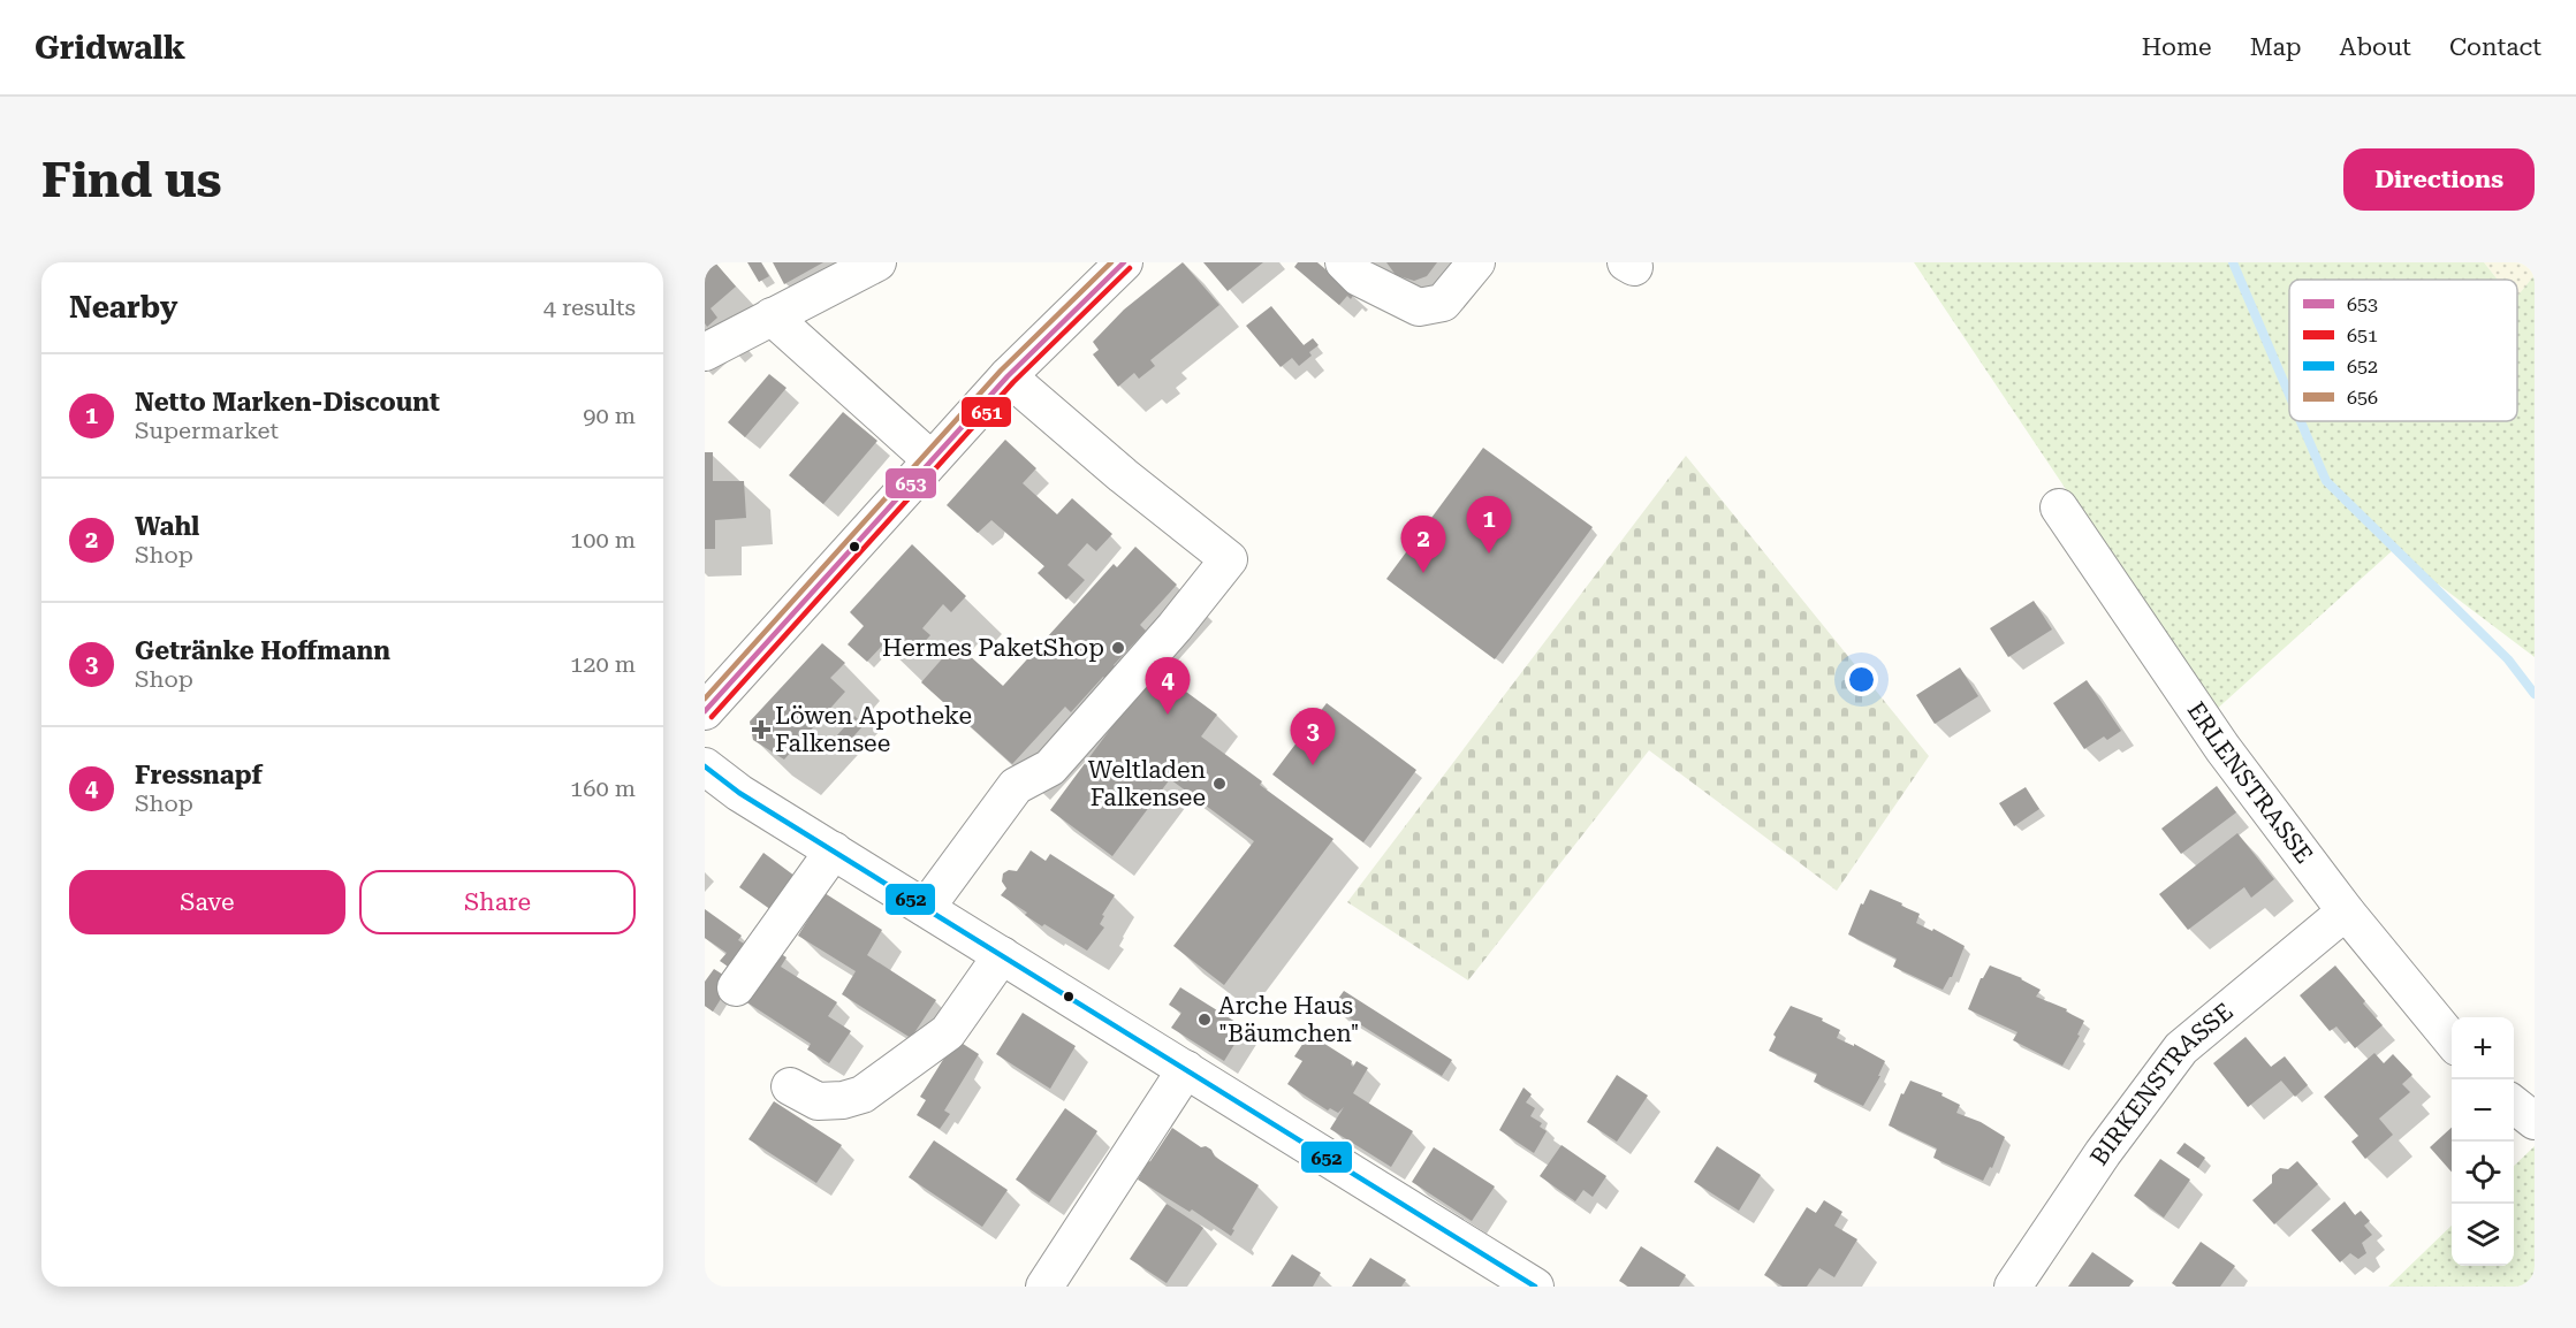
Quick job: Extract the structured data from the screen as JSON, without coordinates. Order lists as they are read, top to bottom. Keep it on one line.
{"streets":{"street":["ERLENSTRASSE","BIRKENSTRASSE"]},"crossings":[["ERLENSTRASSE","BIRKENSTRASSE"]],"places":{"other":["Hermes PaketShop","Weltladen Falkensee","Arche Haus \"Bäumchen\""],"health":["Löwen Apotheke Falkensee"]},"lines":["transit line 653","transit line 656","transit line 651","transit line 652"],"legend":["653","651","652","656"],"page":{"header":"Gridwalk","nav":["Home","Map","About","Contact"],"buttons":["Directions",["Save","Share"]],"title":"Find us","heading":["Nearby","4 results"],"list":[{"mark":"1","name":"Netto Marken-Discount","note":"Supermarket","value":"90 m"},{"mark":"2","name":"Wahl","note":"Shop","value":"100 m"},{"mark":"3","name":"Getränke Hoffmann","note":"Shop","value":"120 m"},{"mark":"4","name":"Fressnapf","note":"Shop","value":"160 m"}],"pins":["1","2","4","3"],"map_buttons":["+","−"]}}
